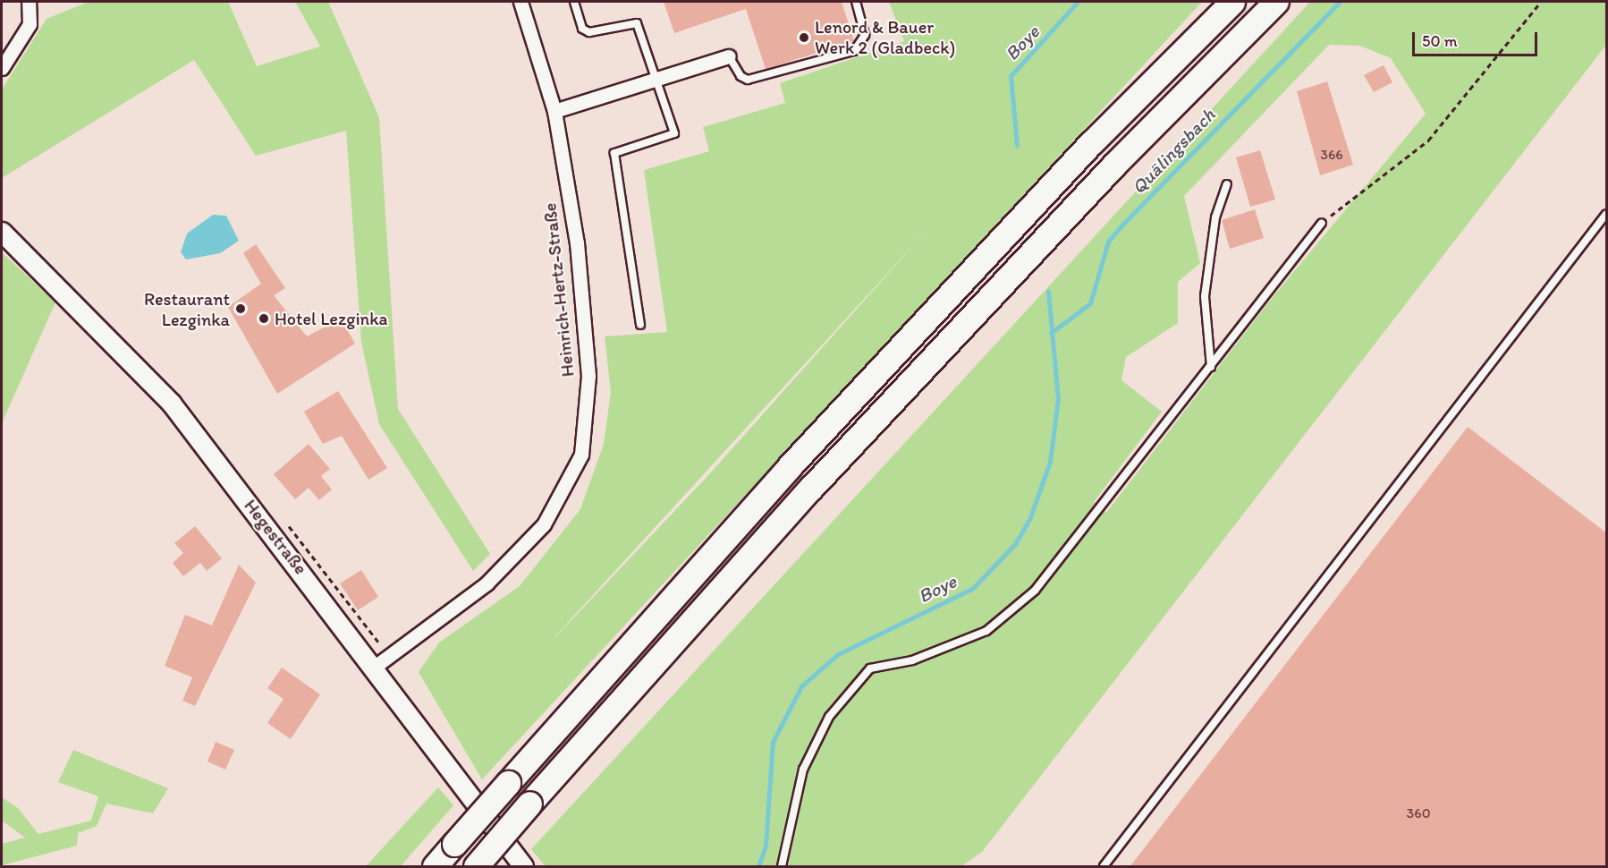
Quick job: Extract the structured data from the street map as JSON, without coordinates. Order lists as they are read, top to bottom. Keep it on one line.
{"streets":{"street":["Heinrich-Hertz-Straße","Hegestraße"]},"crossings":[["Heinrich-Hertz-Straße","Hegestraße"]],"water":["Boye","Quälingsbach"],"places":["Lenord & Bauer Werk 2 (Gladbeck)","Restaurant Lezginka","Hotel Lezginka"],"house_numbers":["366","360"],"scale_bar":"50 m"}
